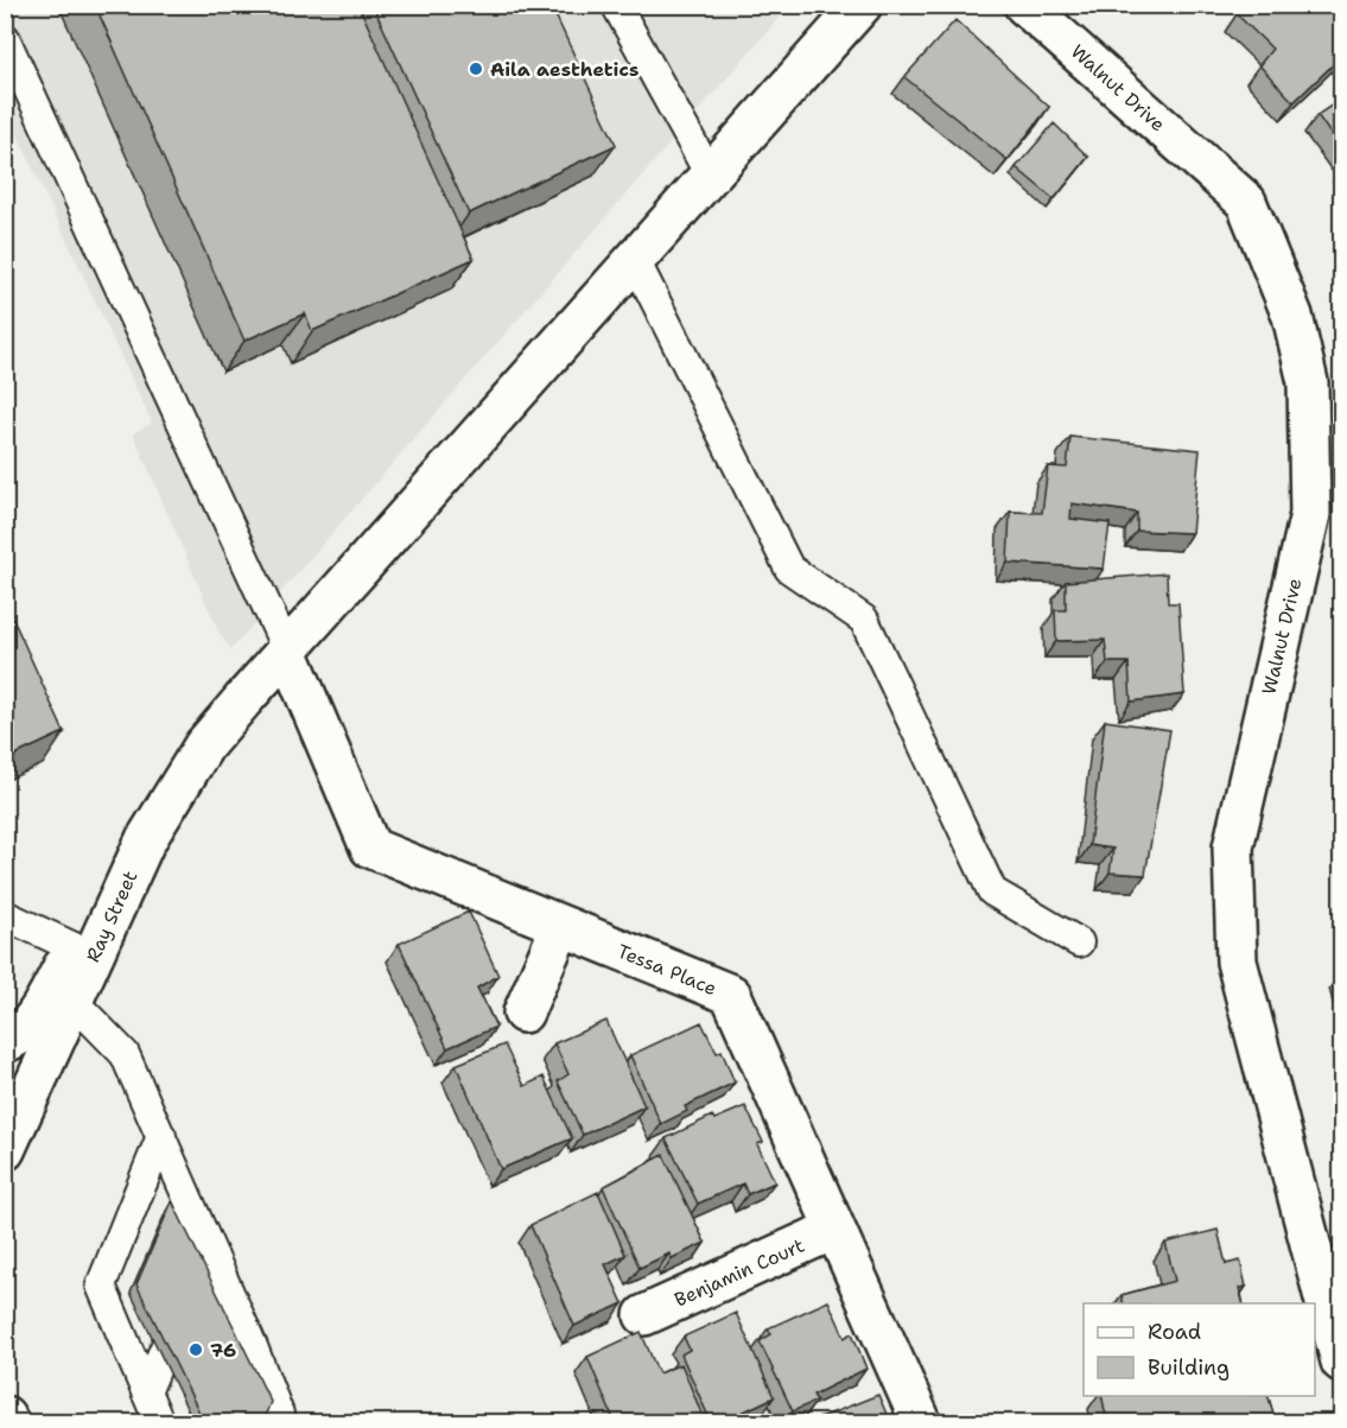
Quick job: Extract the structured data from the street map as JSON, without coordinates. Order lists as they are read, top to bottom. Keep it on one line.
{"streets":{"street":["Walnut Drive","Ray Street","Tessa Place","Benjamin Court"]},"crossings":[["Ray Street","Tessa Place"],["Tessa Place","Benjamin Court"]],"places":["Aila aesthetics","76"],"legend":["Road","Building"]}
